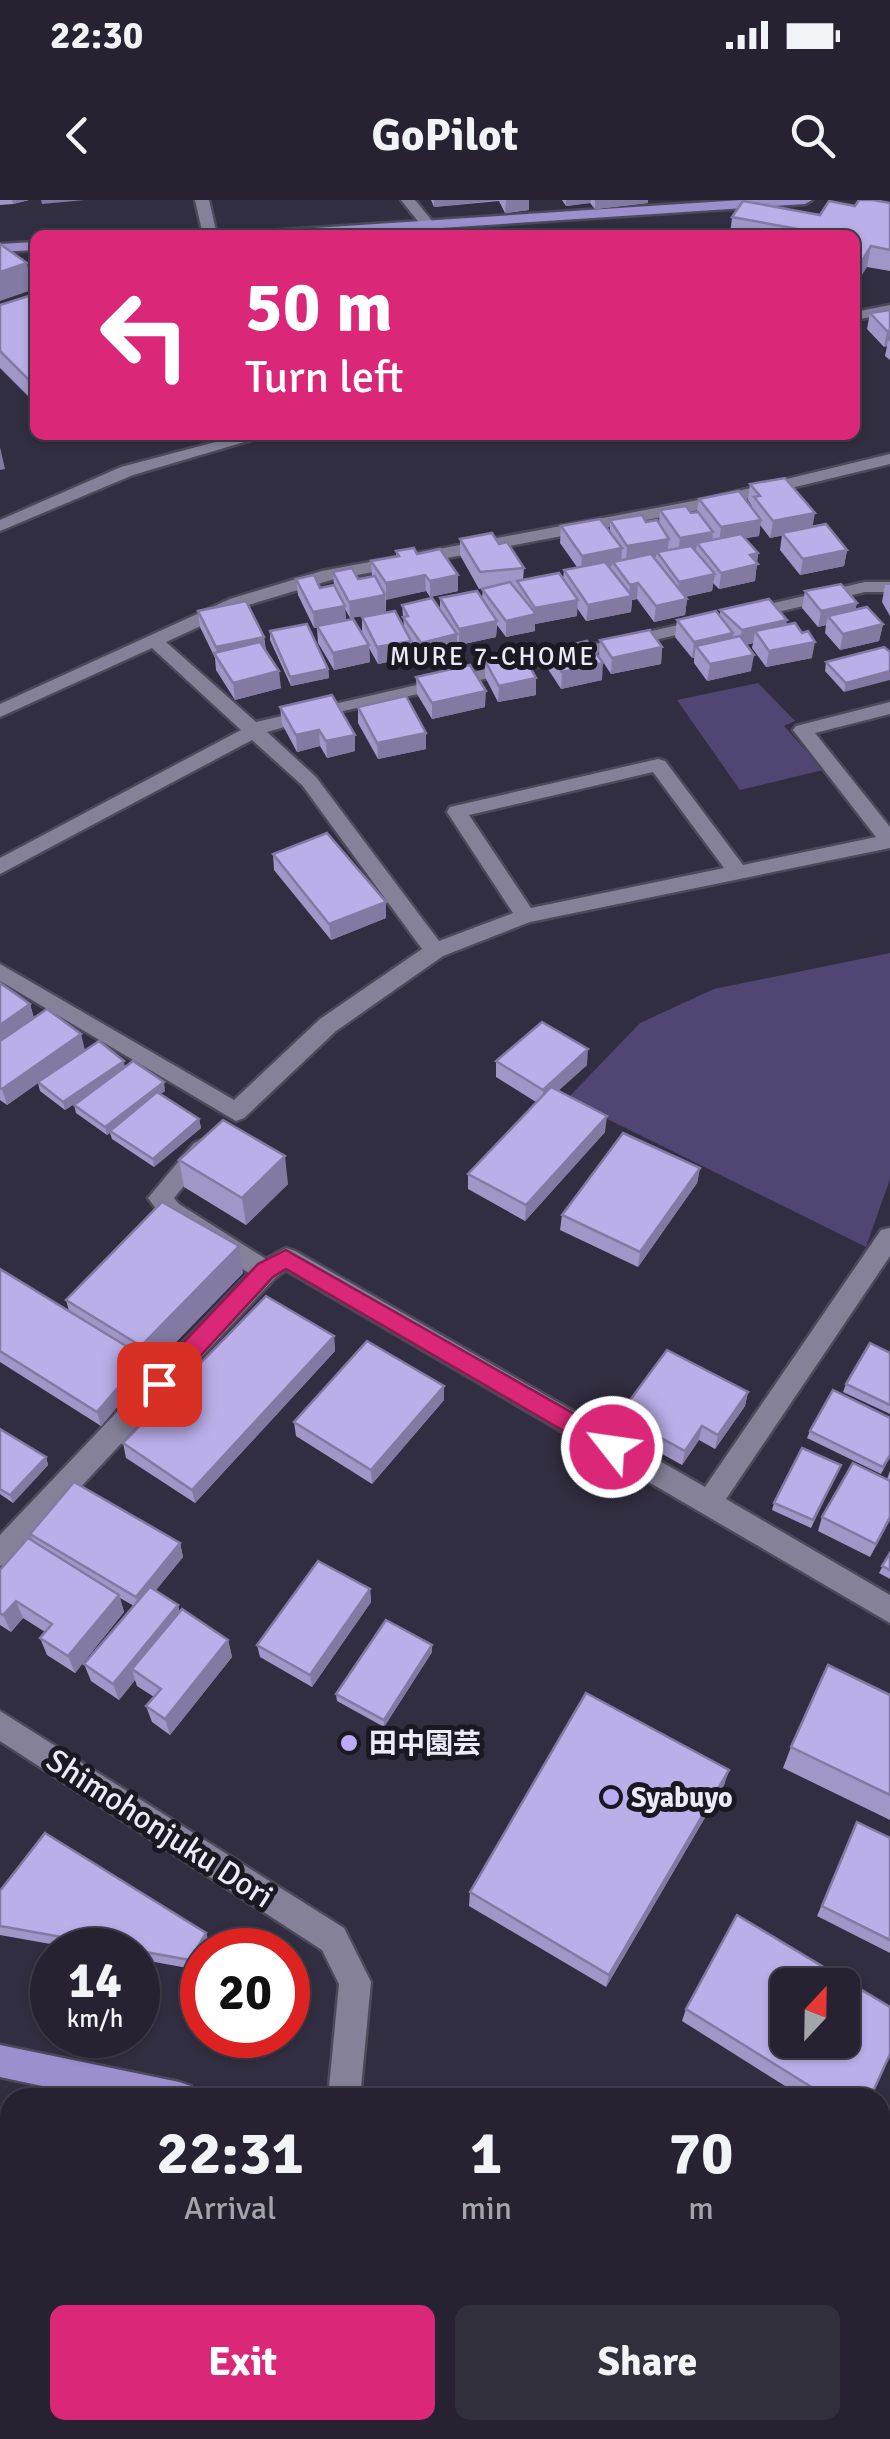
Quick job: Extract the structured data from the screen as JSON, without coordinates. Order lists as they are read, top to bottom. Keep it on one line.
{"streets":{"street":["Shimohonjuku Dori"]},"districts":["MURE 7-CHOME"],"places":["田中園芸","Syabuyo"],"north":"top","page":{"status":"22:30","header":"GoPilot","turn":["50 m","Turn left"],"speed":"14 km/h","limit":"20","eta":["22:31","Arrival","1","min","70","m"],"buttons":["Exit","Share"]}}
